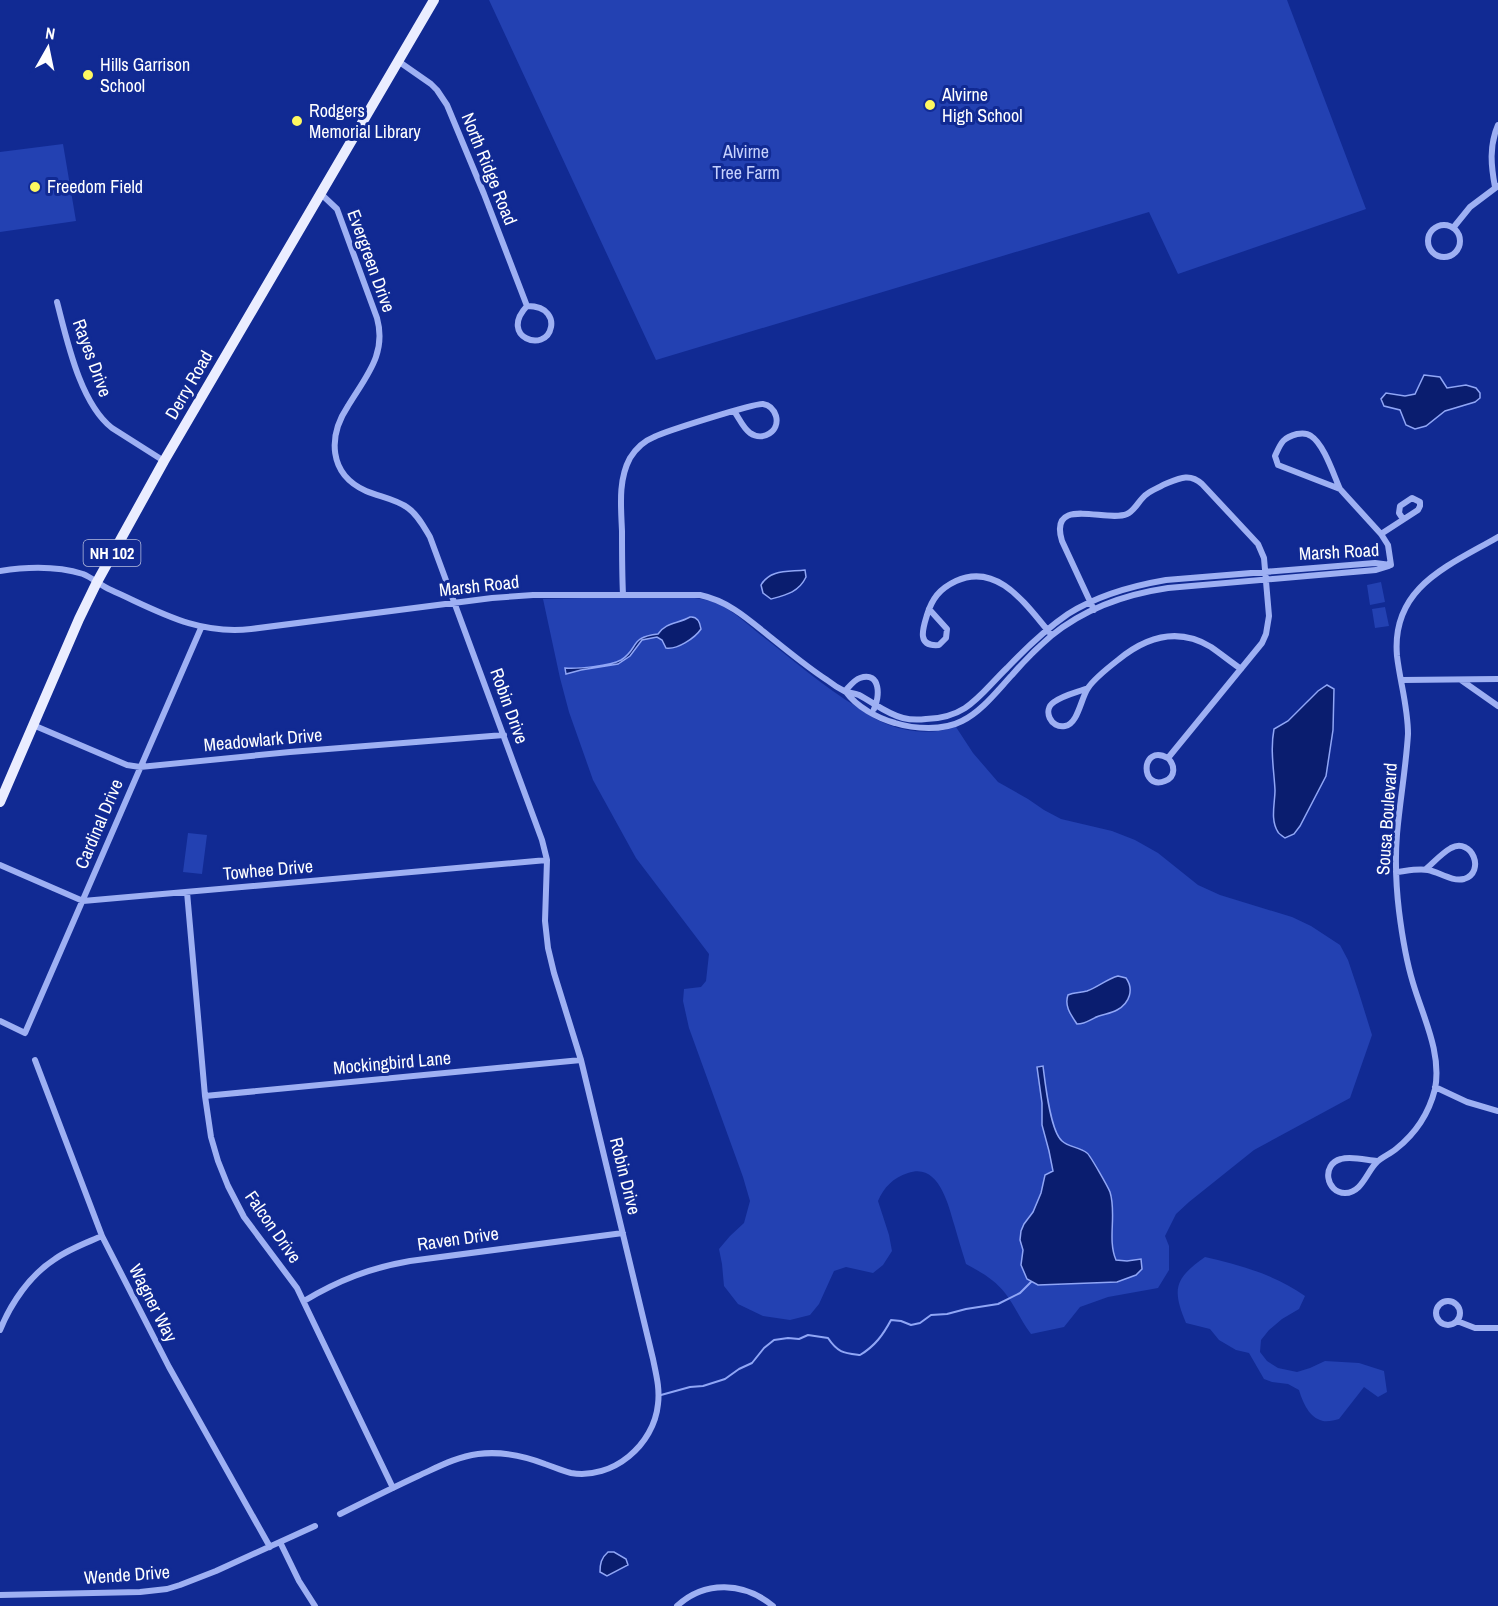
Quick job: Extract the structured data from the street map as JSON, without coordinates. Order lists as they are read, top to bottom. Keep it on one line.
{"streets":{"main road":["Derry Road","NH 102"],"street":["North Ridge Road","Evergreen Drive","Rayes Drive","Marsh Road","Robin Drive","Meadowlark Drive","Sousa Boulevard","Cardinal Drive","Towhee Drive","Mockingbird Lane","Falcon Drive","Raven Drive","Wagner Way","Wende Drive"]},"crossings":[["North Ridge Road","Derry Road"],["Evergreen Drive","Derry Road"],["Evergreen Drive","Marsh Road"],["Evergreen Drive","Robin Drive"],["Rayes Drive","Derry Road"],["Derry Road","Marsh Road"],["Derry Road","Meadowlark Drive"],["Marsh Road","Robin Drive"],["Marsh Road","Cardinal Drive"],["Robin Drive","Meadowlark Drive"],["Robin Drive","Towhee Drive"],["Robin Drive","Mockingbird Lane"],["Robin Drive","Falcon Drive"],["Robin Drive","Raven Drive"],["Meadowlark Drive","Cardinal Drive"],["Cardinal Drive","Towhee Drive"],["Towhee Drive","Falcon Drive"],["Mockingbird Lane","Falcon Drive"],["Falcon Drive","Raven Drive"],["Wagner Way","Wende Drive"]],"parks":["Alvirne Tree Farm"],"places":["Hills Garrison School","Alvirne High School","Rodgers Memorial Library","Freedom Field"],"north":"top"}
